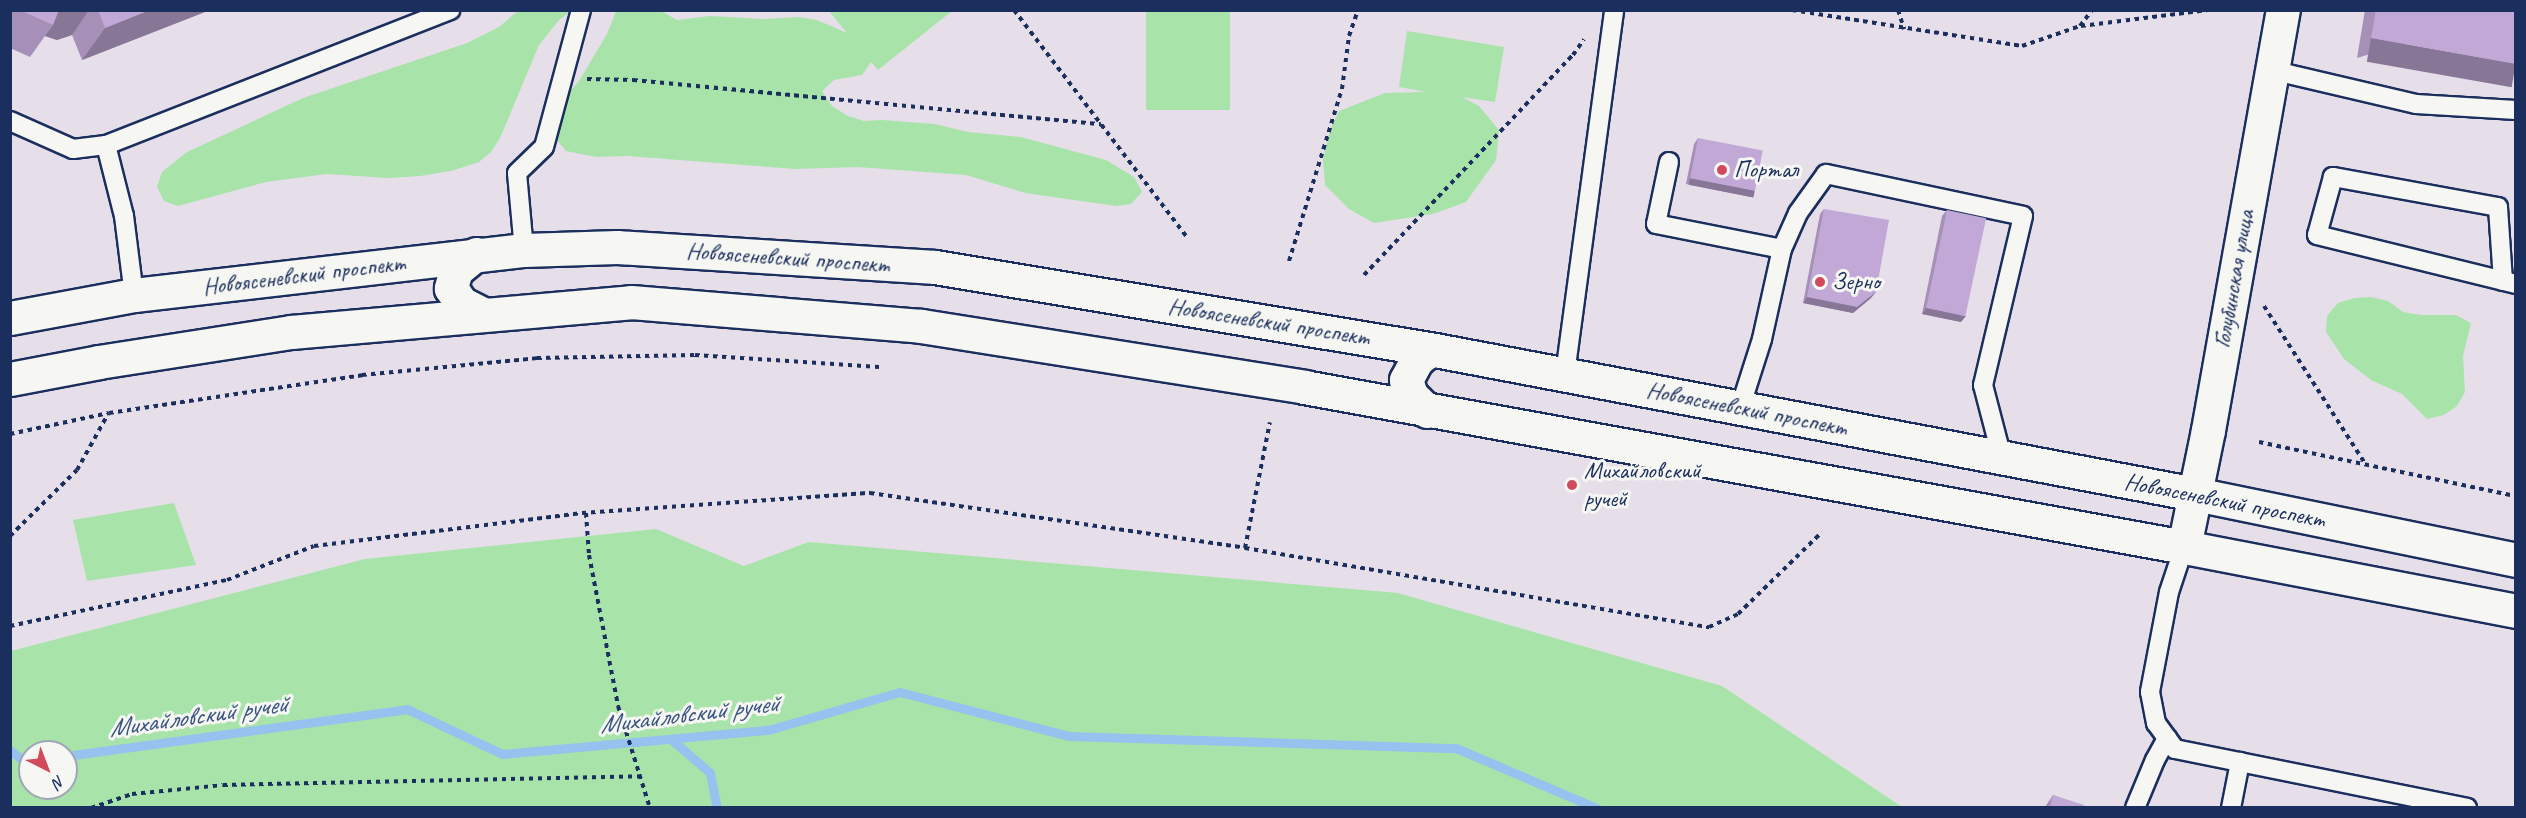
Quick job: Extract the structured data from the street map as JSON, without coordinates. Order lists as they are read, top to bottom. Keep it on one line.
{"streets":{"main road":["Новоясеневский проспект","Голубинская улица"]},"crossings":[["Новоясеневский проспект","Голубинская улица"]],"water":["Михайловский ручей"],"places":["Портал","Зерно","Михайловский ручей"],"north":"bottom right"}
